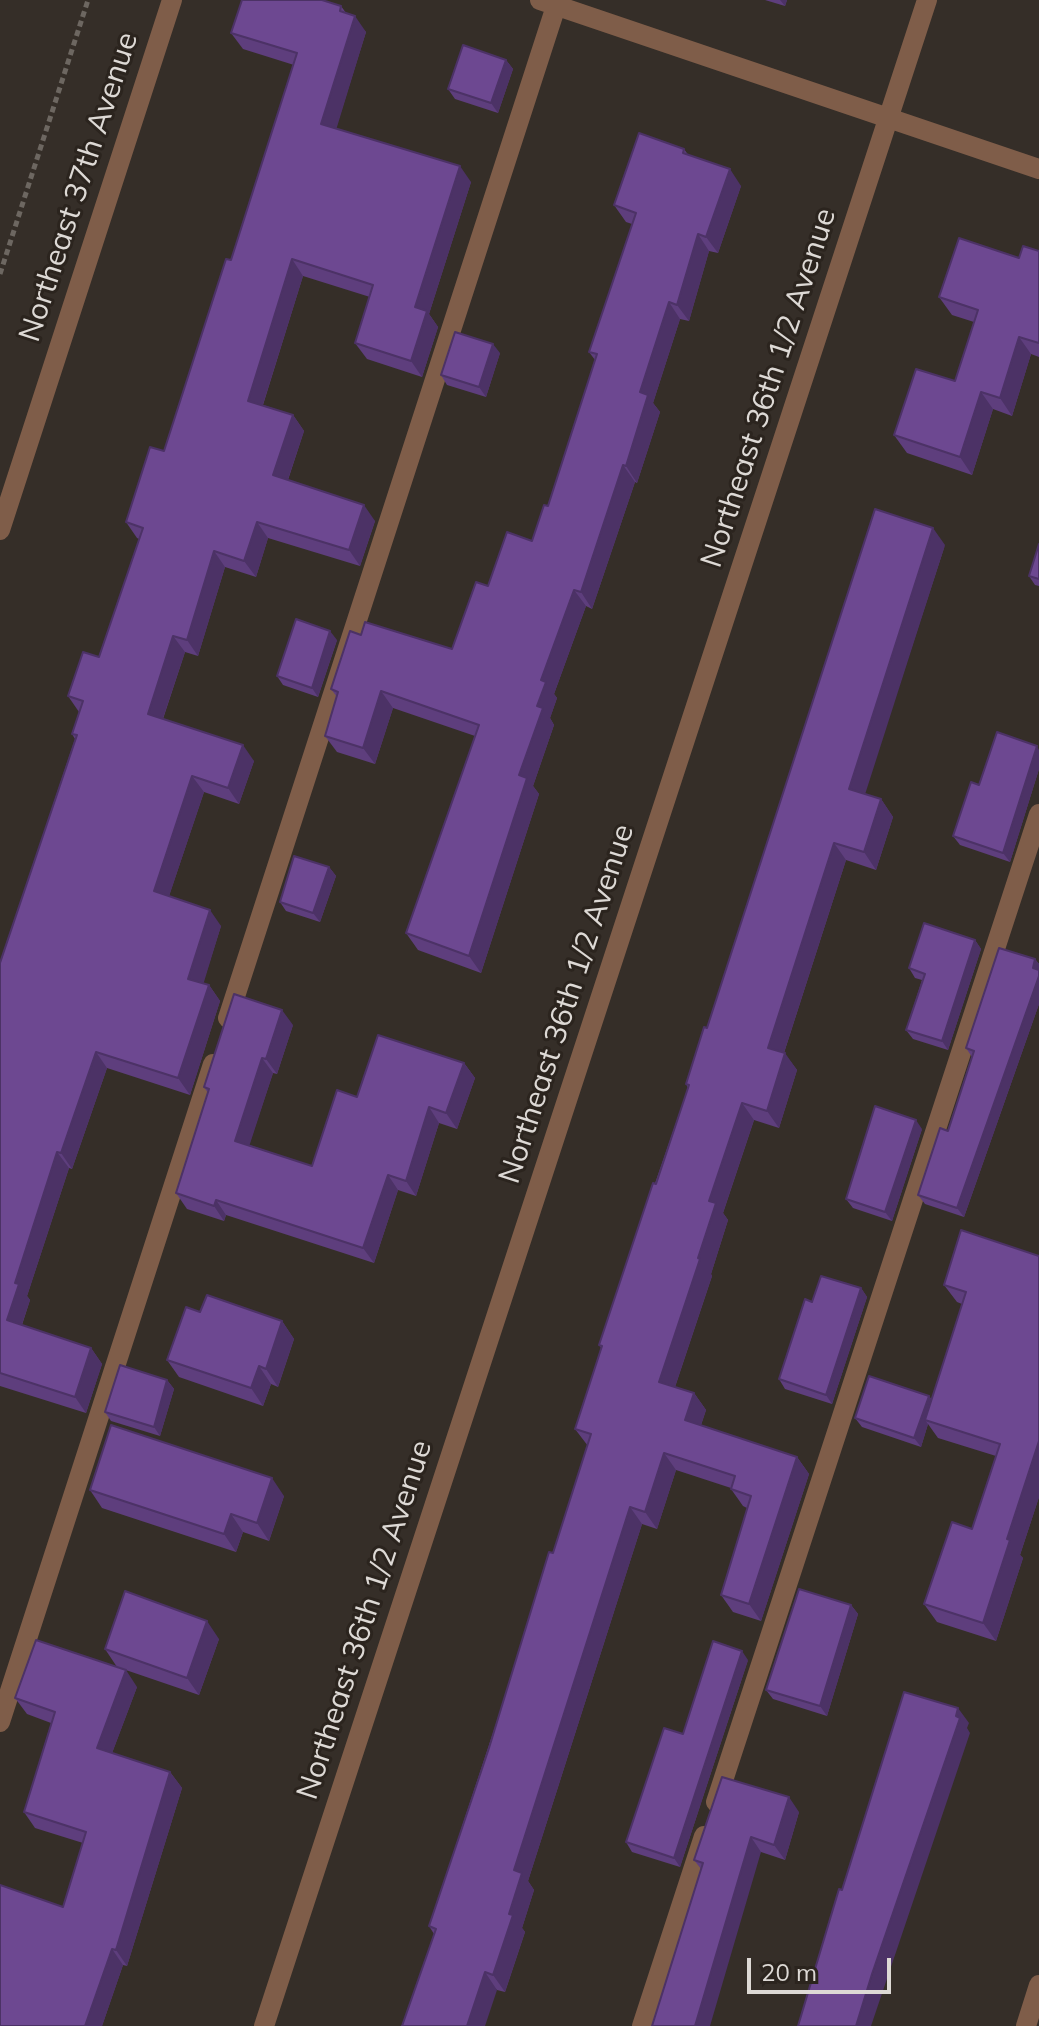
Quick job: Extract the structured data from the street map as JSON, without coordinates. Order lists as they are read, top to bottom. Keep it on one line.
{"streets":{"street":["Northeast 37th Avenue","Northeast 36th 1/2 Avenue"]},"scale_bar":"20 m"}
